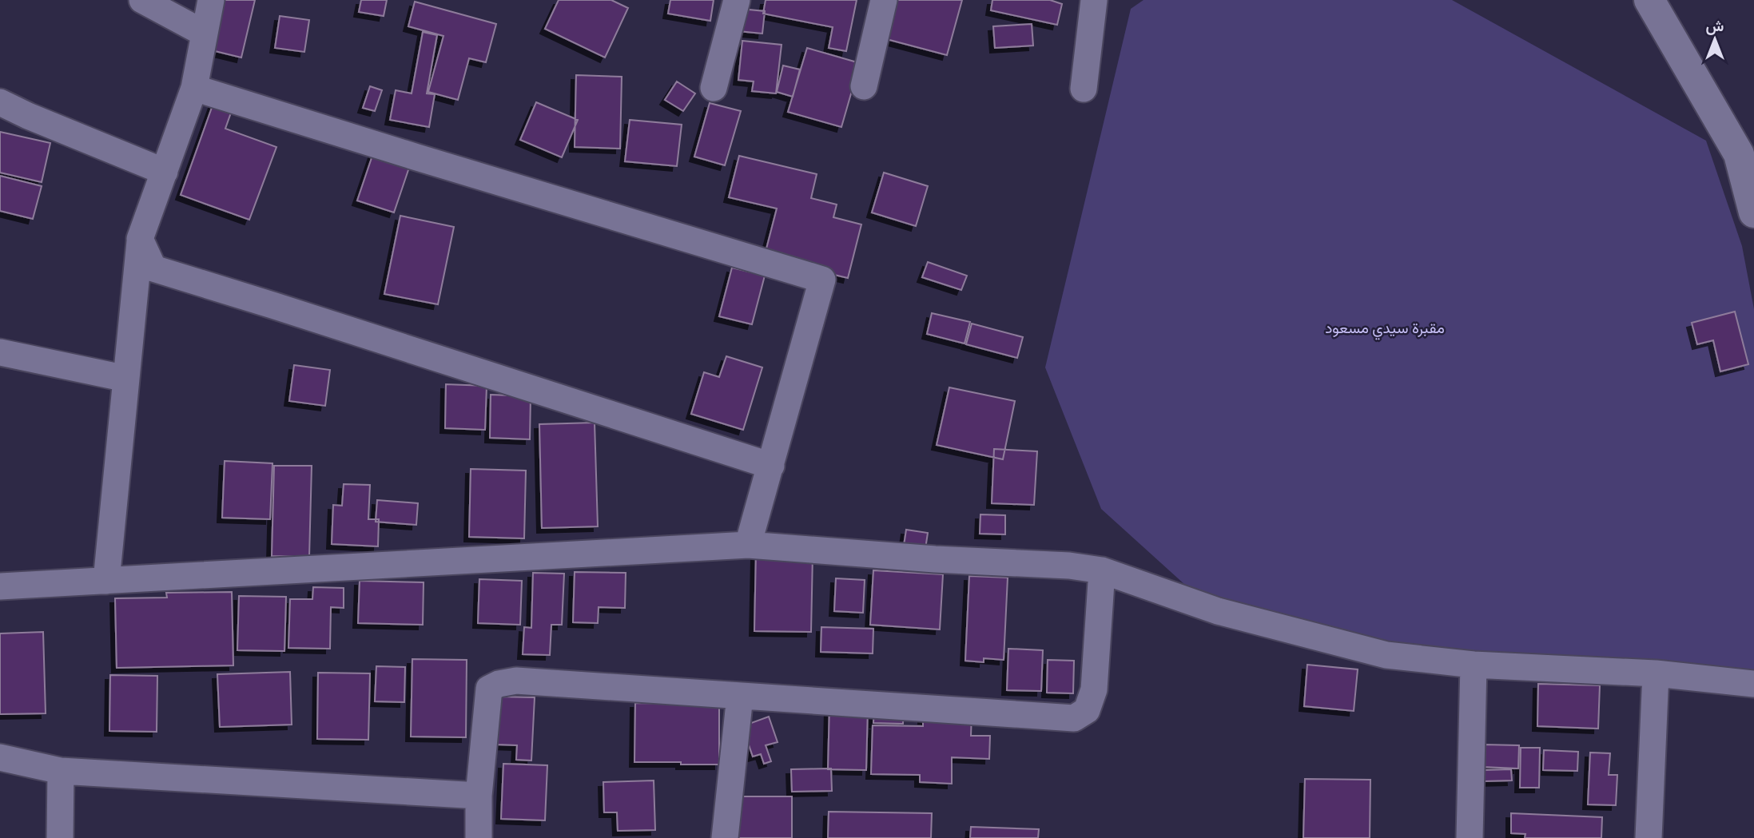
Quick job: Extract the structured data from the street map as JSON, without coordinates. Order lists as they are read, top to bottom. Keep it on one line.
{"parks":["مقبرة سيدي مسعود"],"north":"top"}
